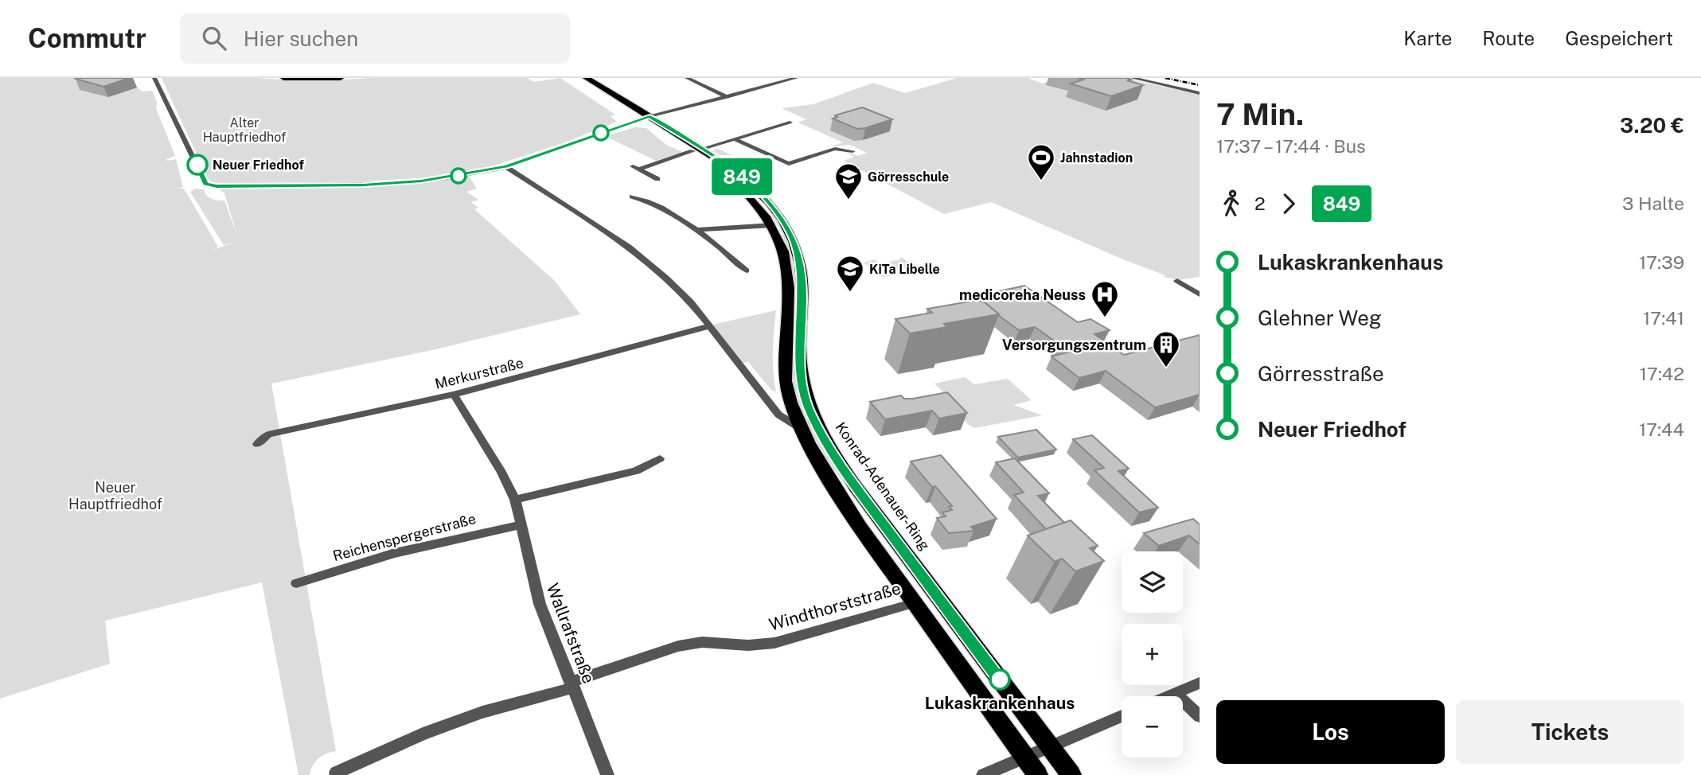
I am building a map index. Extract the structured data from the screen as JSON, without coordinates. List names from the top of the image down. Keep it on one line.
{"streets":{"main road":["Konrad-Adenauer-Ring"],"street":["Merkurstraße","Reichenspergerstraße","Windthorststraße","Wallrafstraße"]},"crossings":[["Merkurstraße","Wallrafstraße"],["Konrad-Adenauer-Ring","Windthorststraße"],["Reichenspergerstraße","Wallrafstraße"],["Windthorststraße","Wallrafstraße"]],"parks":["Alter Hauptfriedhof","Neuer Hauptfriedhof"],"places":{"other":["Neuer Friedhof","Lukaskrankenhaus"],"sports":["Jahnstadion"],"school or university":["Görresschule","KiTa Libelle"],"hospital":["medicoreha Neuss"],"building":["Versorgungszentrum"]},"lines":["bus line 849"],"page":{"header":"Commutr","search":"Hier suchen","nav":["Karte","Route","Gespeichert"],"on_map":"849","heading":["7 Min.","17:37 – 17:44 · Bus","3.20 €"],"legs":["2","849","3 Halte"],"list":[{"name":"Lukaskrankenhaus","value":"17:39"},{"name":"Glehner Weg","value":"17:41"},{"name":"Görresstraße","value":"17:42"},{"name":"Neuer Friedhof","value":"17:44"}],"map_buttons":["+","−"],"buttons":["Los","Tickets"]}}
